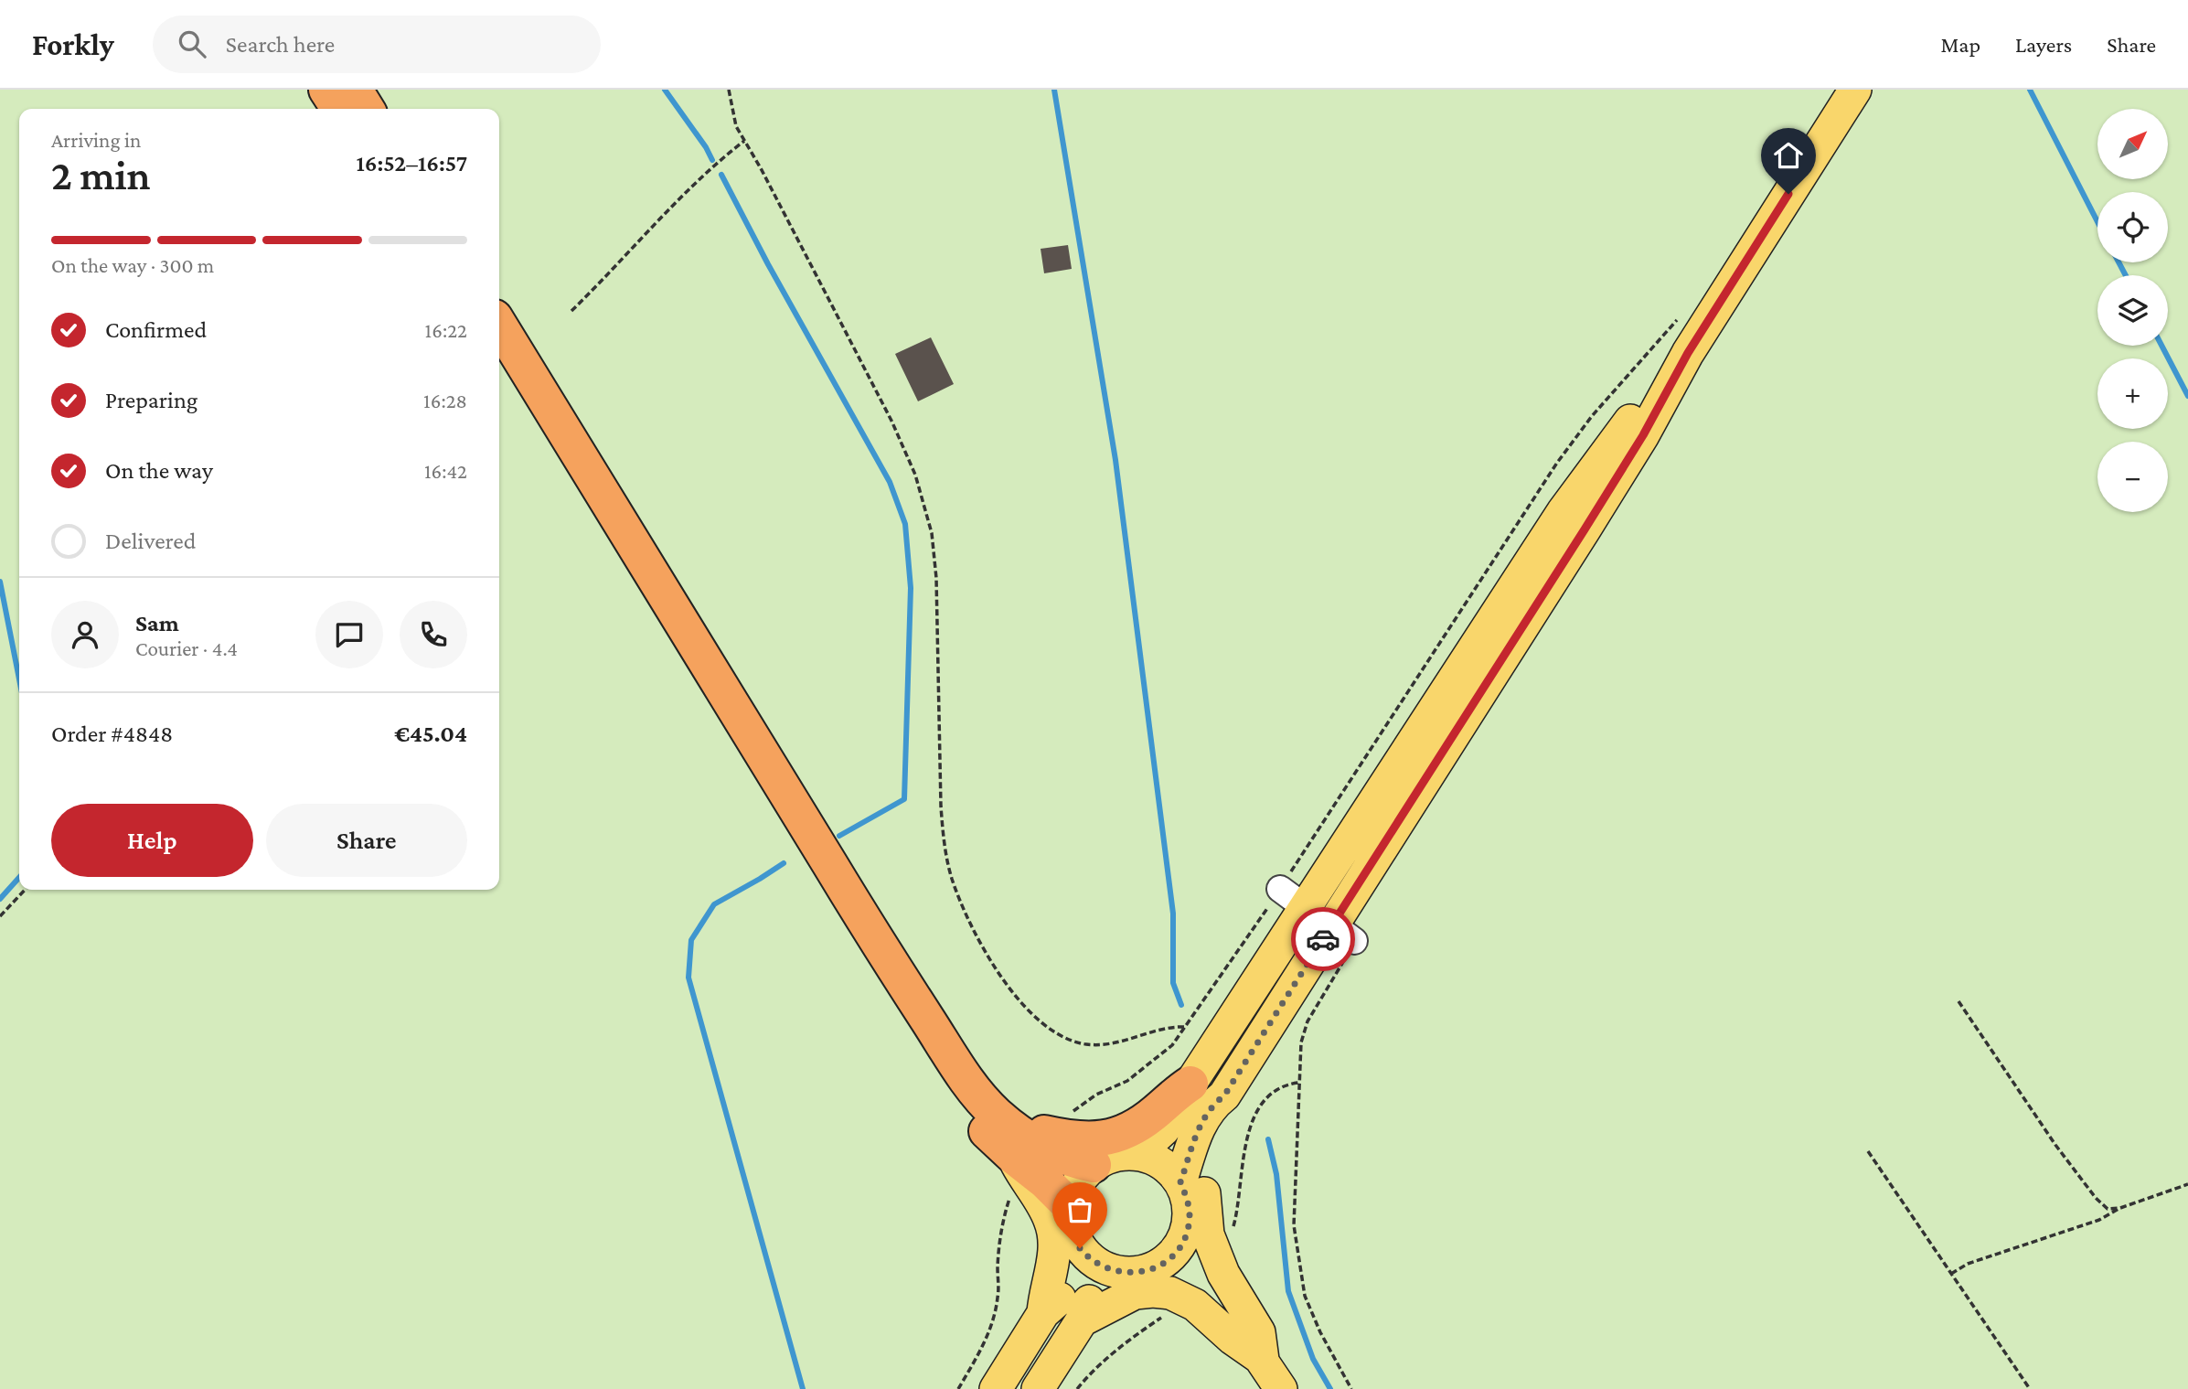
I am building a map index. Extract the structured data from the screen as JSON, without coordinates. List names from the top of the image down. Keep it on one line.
{"north":"top right","page":{"header":"Forkly","search":"Search here","nav":["Map","Layers","Share"],"map_buttons":["+","−"],"heading":["2 min","Arriving in","16:52–16:57"],"panel":["Sam","Courier · 4.4","Order #4848","€45.04"],"bar":"On the way · 300 m","list":[["Confirmed","16:22"],["Preparing","16:28"],["On the way","16:42"],"Delivered"],"buttons":["Help","Share"]}}
